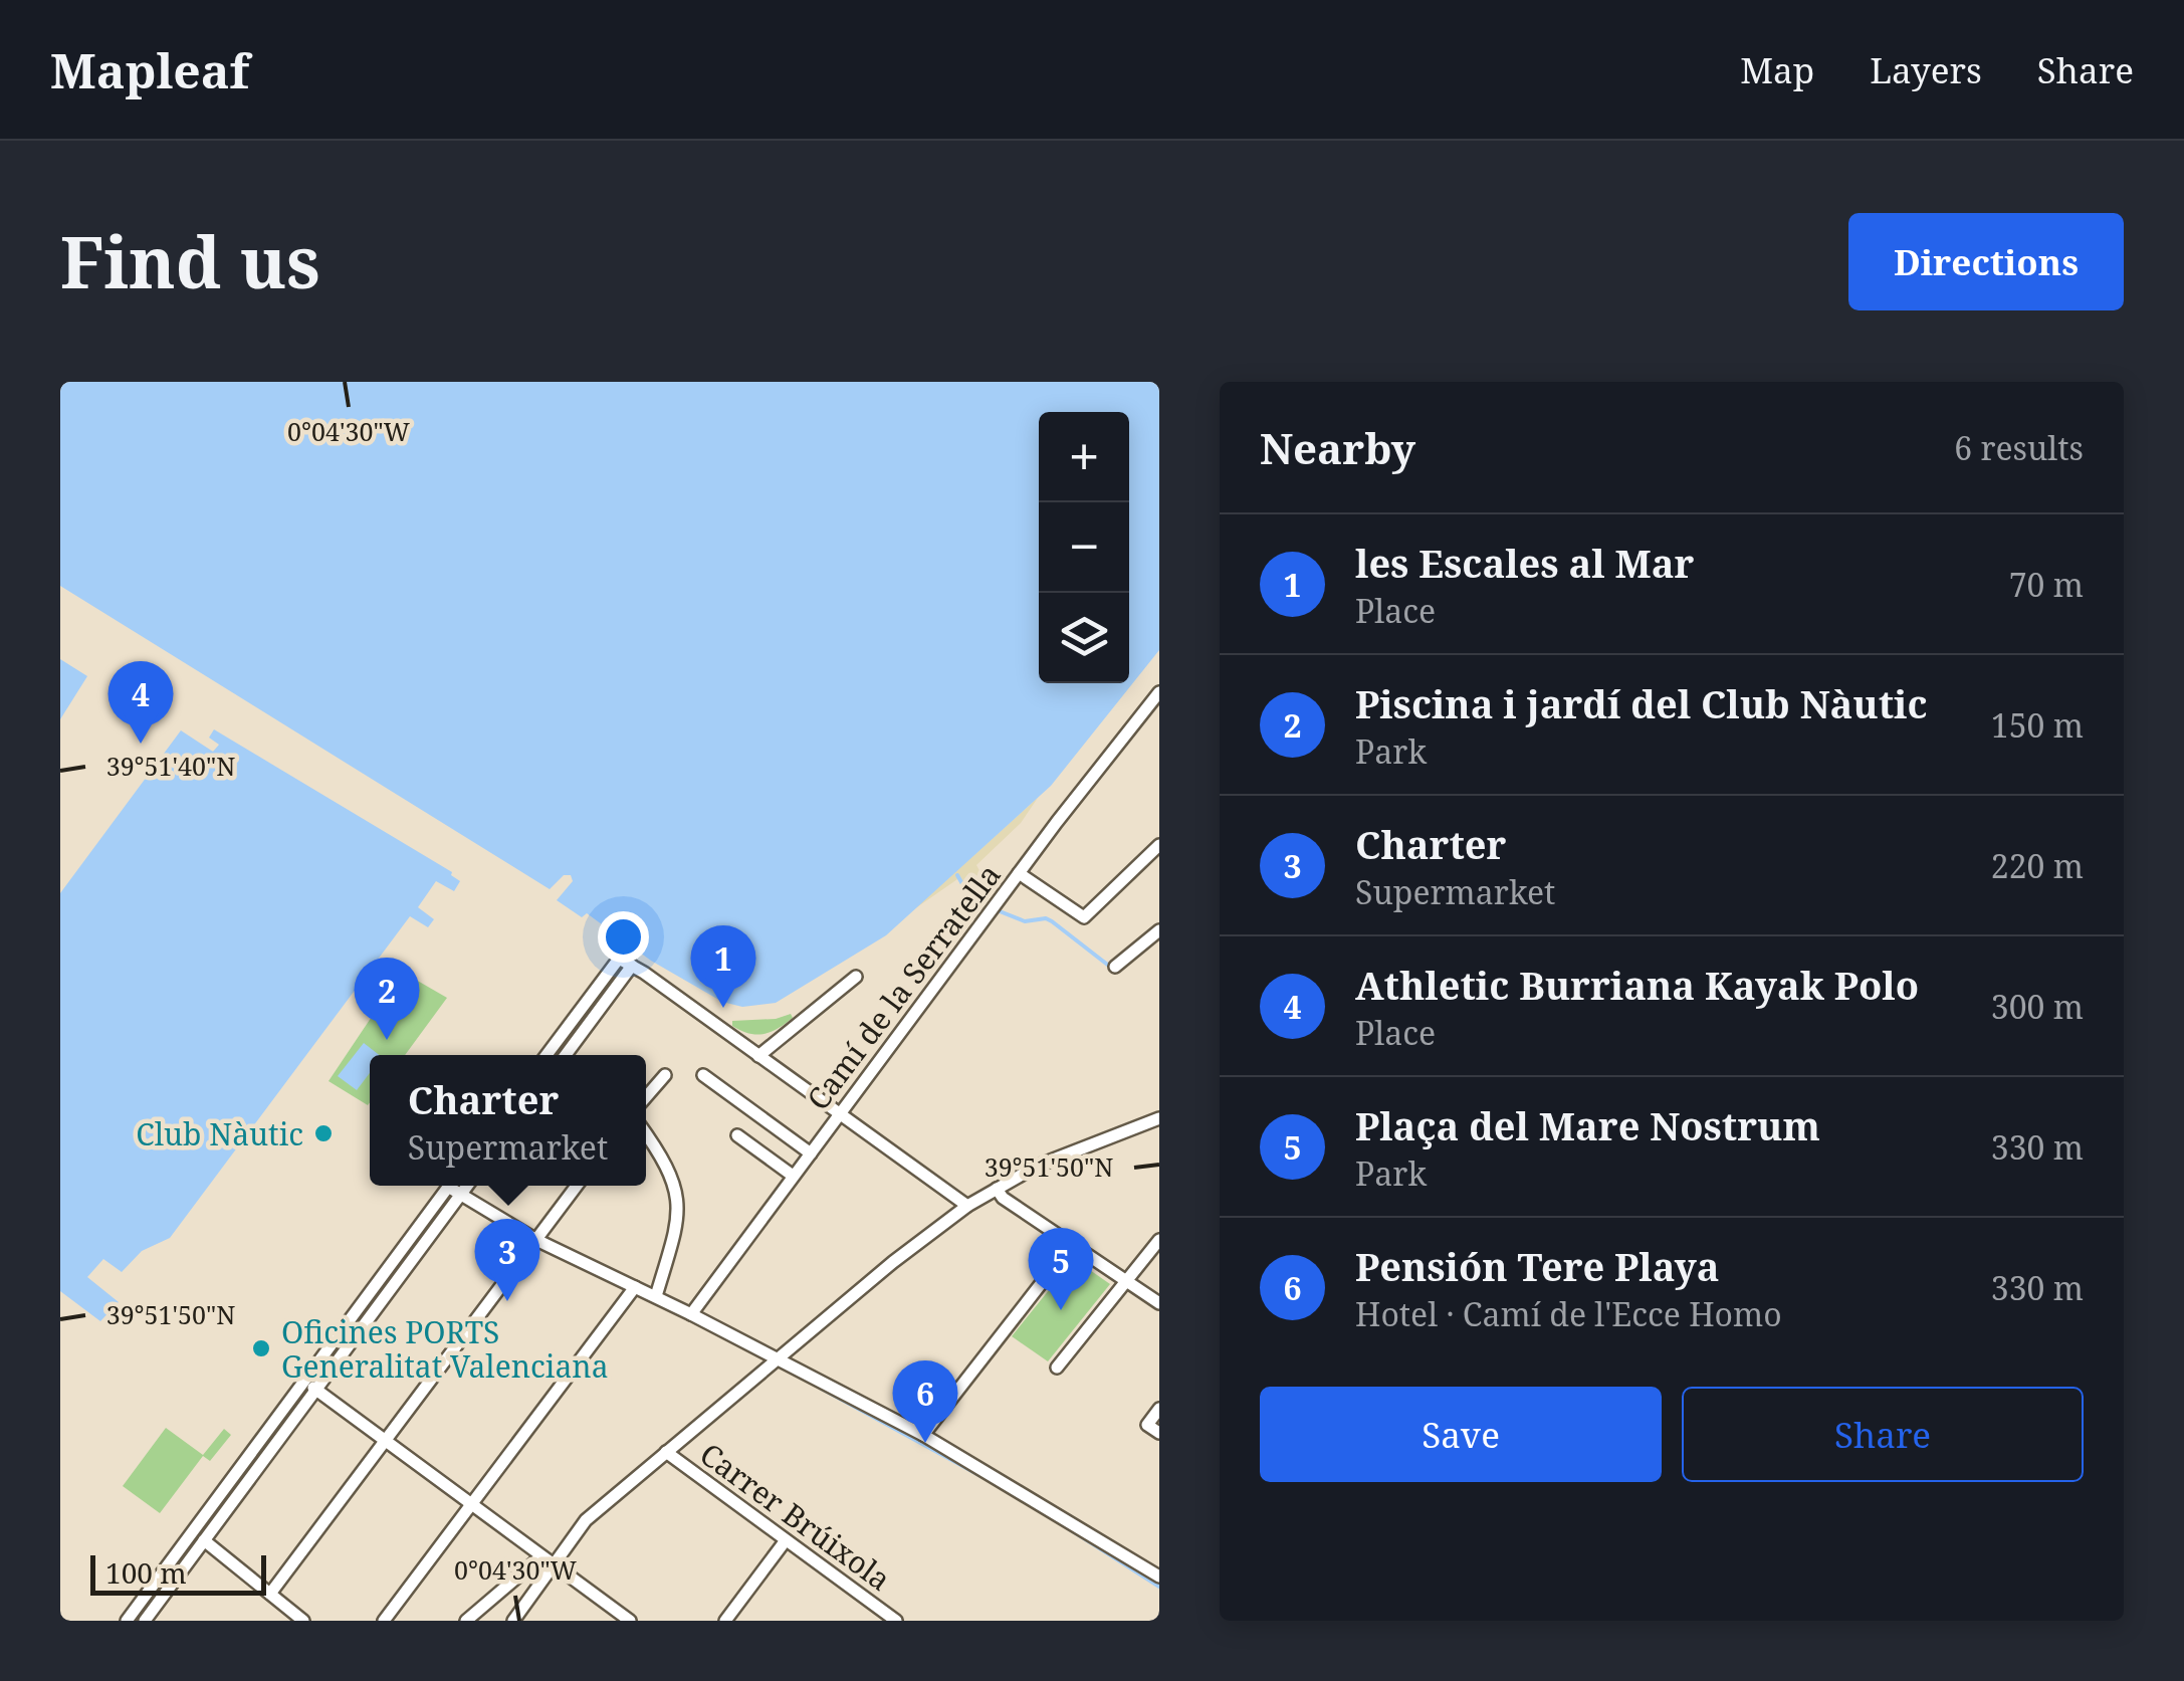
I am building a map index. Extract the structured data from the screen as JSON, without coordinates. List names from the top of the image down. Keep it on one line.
{"streets":{"street":["Camí de la Serratella","Carrer Brúixola"]},"places":["Club Nàutic","Oficines PORTS Generalitat Valenciana"],"scale_bar":"100 m","page":{"header":"Mapleaf","nav":["Map","Layers","Share"],"title":"Find us","buttons":["Directions",["Save","Share"]],"heading":["Nearby","6 results"],"map_buttons":["+","−"],"list":[{"mark":"1","name":"les Escales al Mar","note":"Place","value":"70 m"},{"mark":"2","name":"Piscina i jardí del Club Nàutic","note":"Park","value":"150 m"},{"mark":"3","name":"Charter","note":"Supermarket","value":"220 m"},{"mark":"4","name":"Athletic Burriana Kayak Polo","note":"Place","value":"300 m"},{"mark":"5","name":"Plaça del Mare Nostrum","note":"Park","value":"330 m"},{"mark":"6","name":"Pensión Tere Playa","note":"Hotel · Camí de l'Ecce Homo","value":"330 m"}],"pins":["4","1","2","3","5","6"],"popup":["Charter","Supermarket"],"scale":"100 m"},"coordinates":["0°04'30\"W","39°51'40\"N","39°51'50\"N"]}
